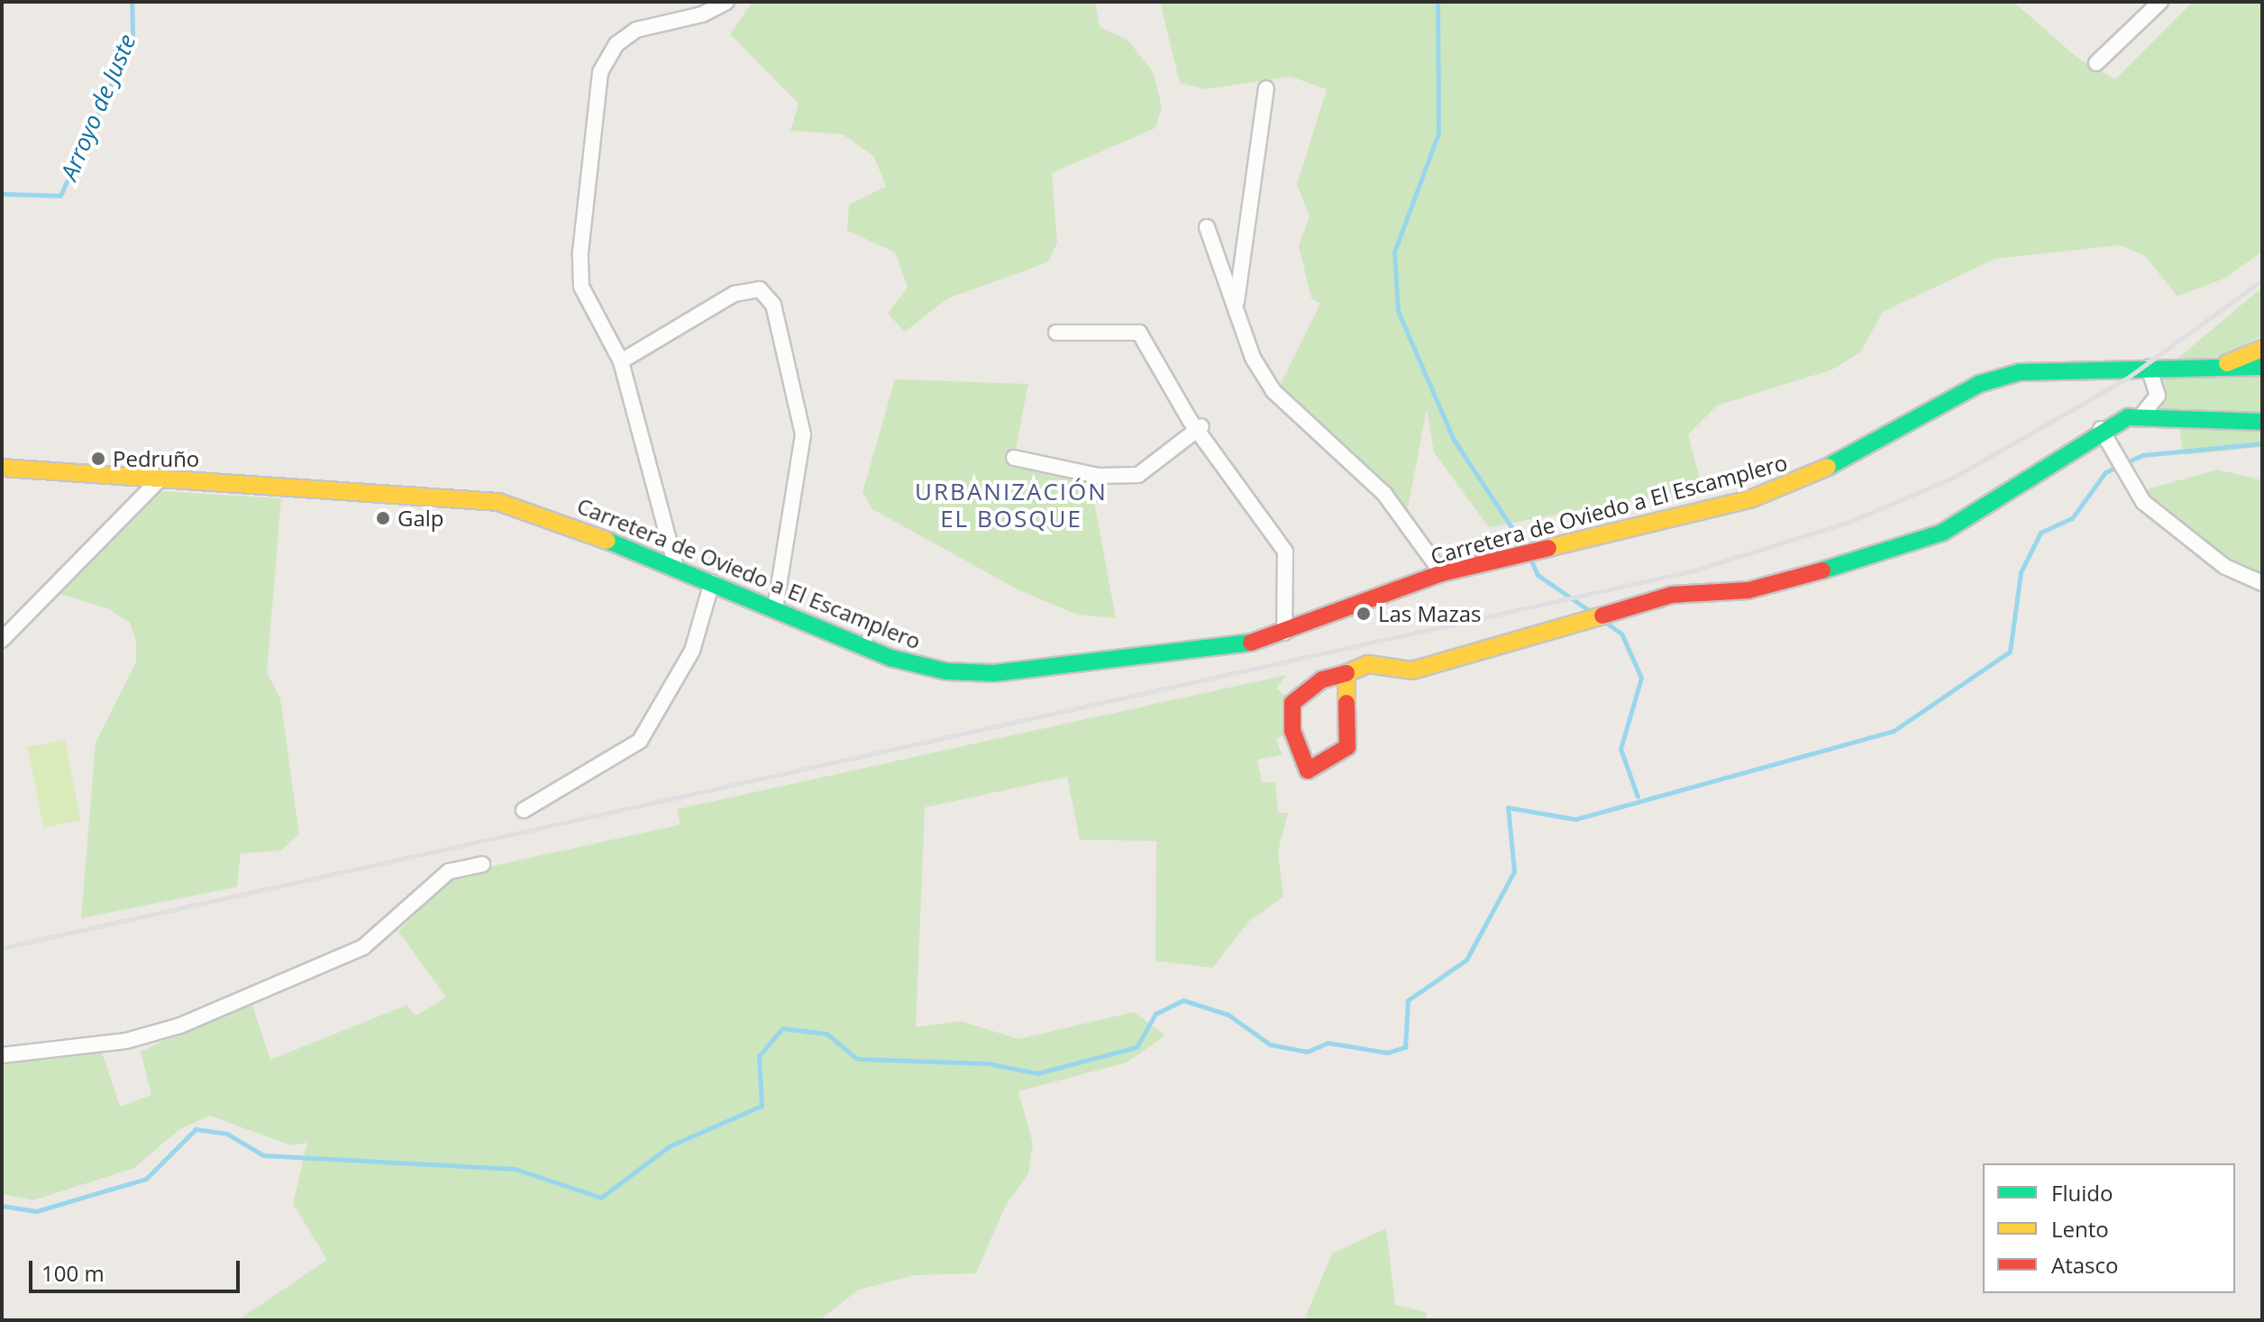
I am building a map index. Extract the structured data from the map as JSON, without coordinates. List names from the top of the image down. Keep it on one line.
{"streets":{"street":["Carretera de Oviedo a El Escamplero"]},"districts":["URBANIZACIÓN EL BOSQUE"],"water":["Arroyo de Juste"],"places":["Pedruño","Galp","Las Mazas"],"legend":["Fluido","Lento","Atasco"],"scale_bar":"100 m"}
